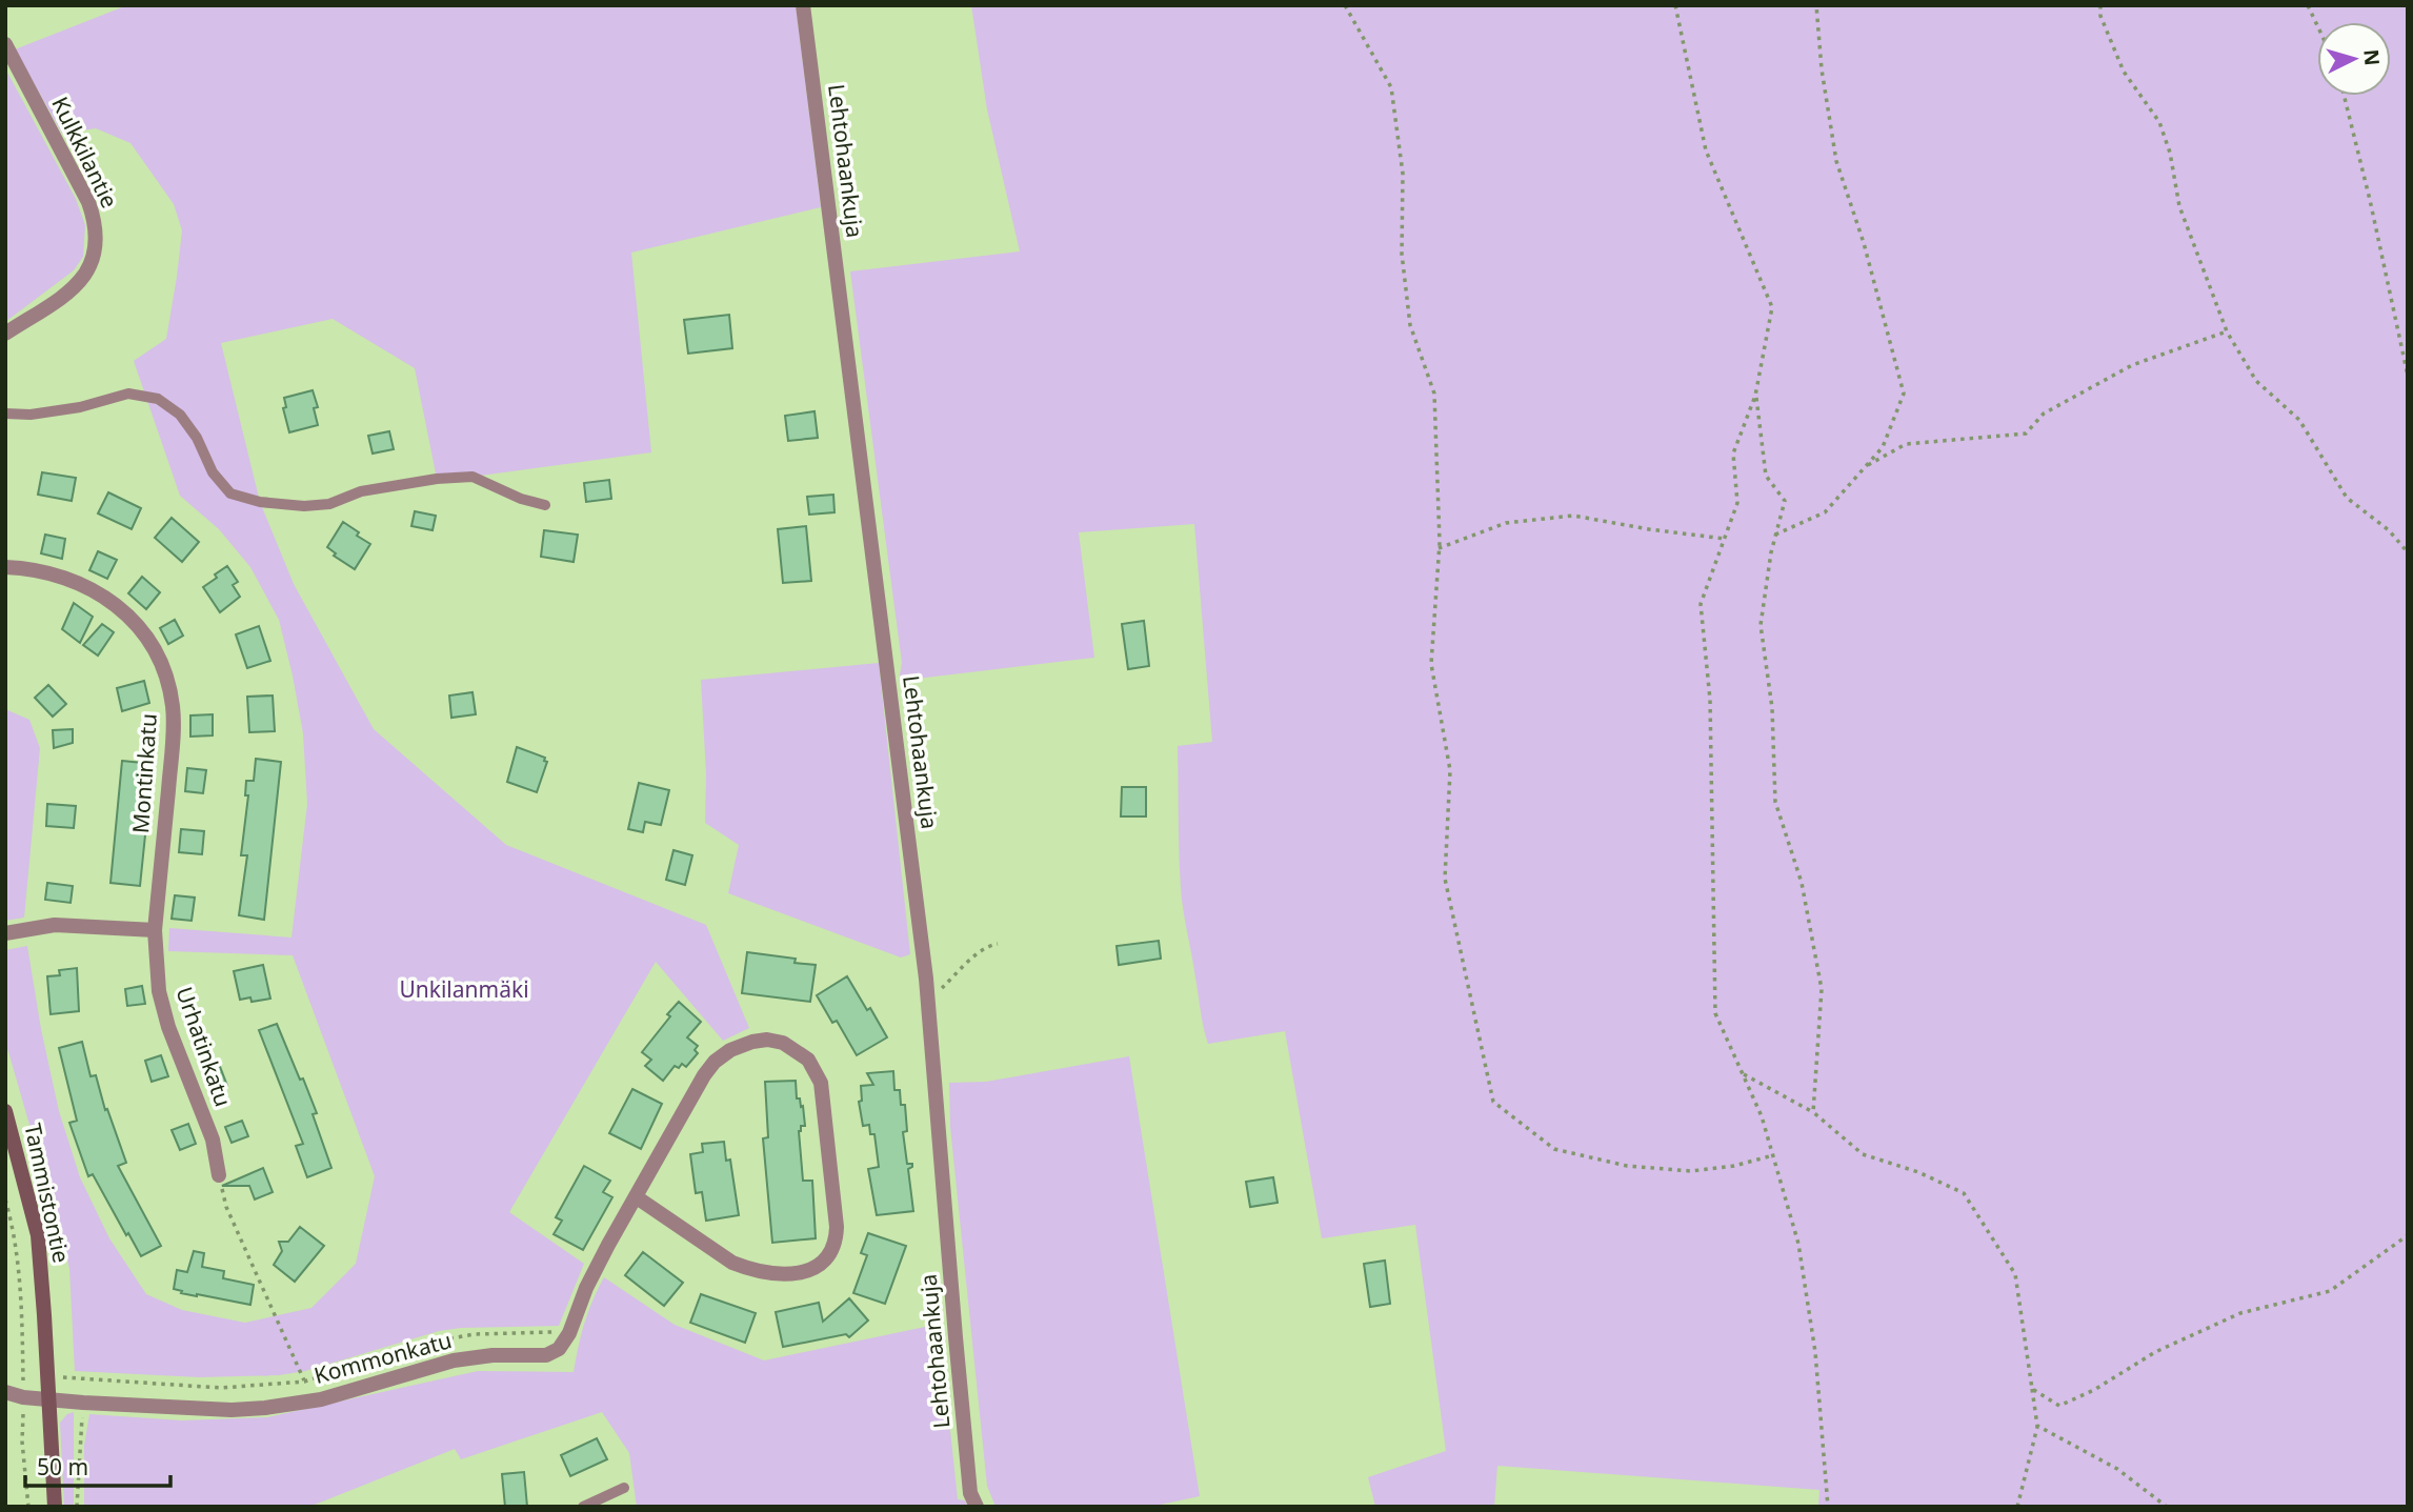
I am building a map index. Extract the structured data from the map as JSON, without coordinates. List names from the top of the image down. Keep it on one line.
{"streets":{"street":["Kulkkilantie","Lehtohaankuja","Montinkatu","Urhatinkatu","Tammistontie","Kommonkatu"]},"crossings":[["Montinkatu","Urhatinkatu"],["Tammistontie","Kommonkatu"]],"parks":["Unkilanmäki"],"scale_bar":"50 m","north":"right"}
